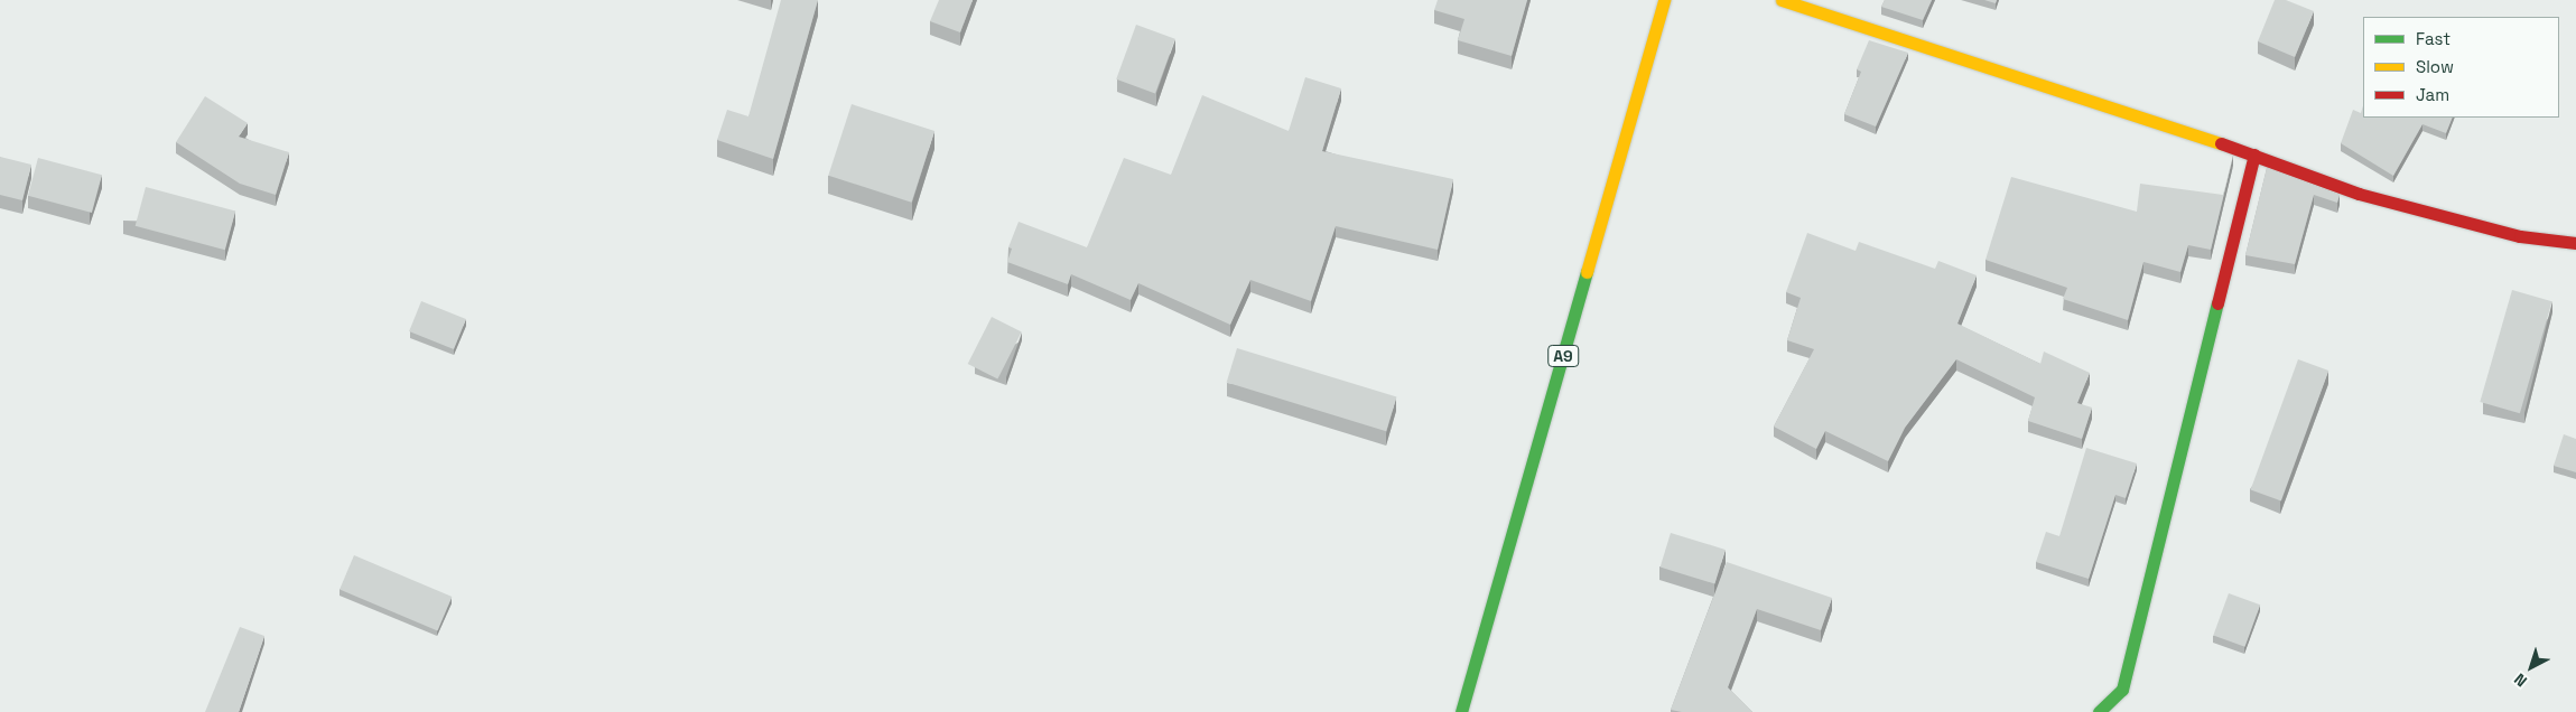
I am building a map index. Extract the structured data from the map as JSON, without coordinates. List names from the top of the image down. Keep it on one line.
{"streets":{"street":["A9"]},"legend":["Fast","Slow","Jam"],"north":"bottom left"}
